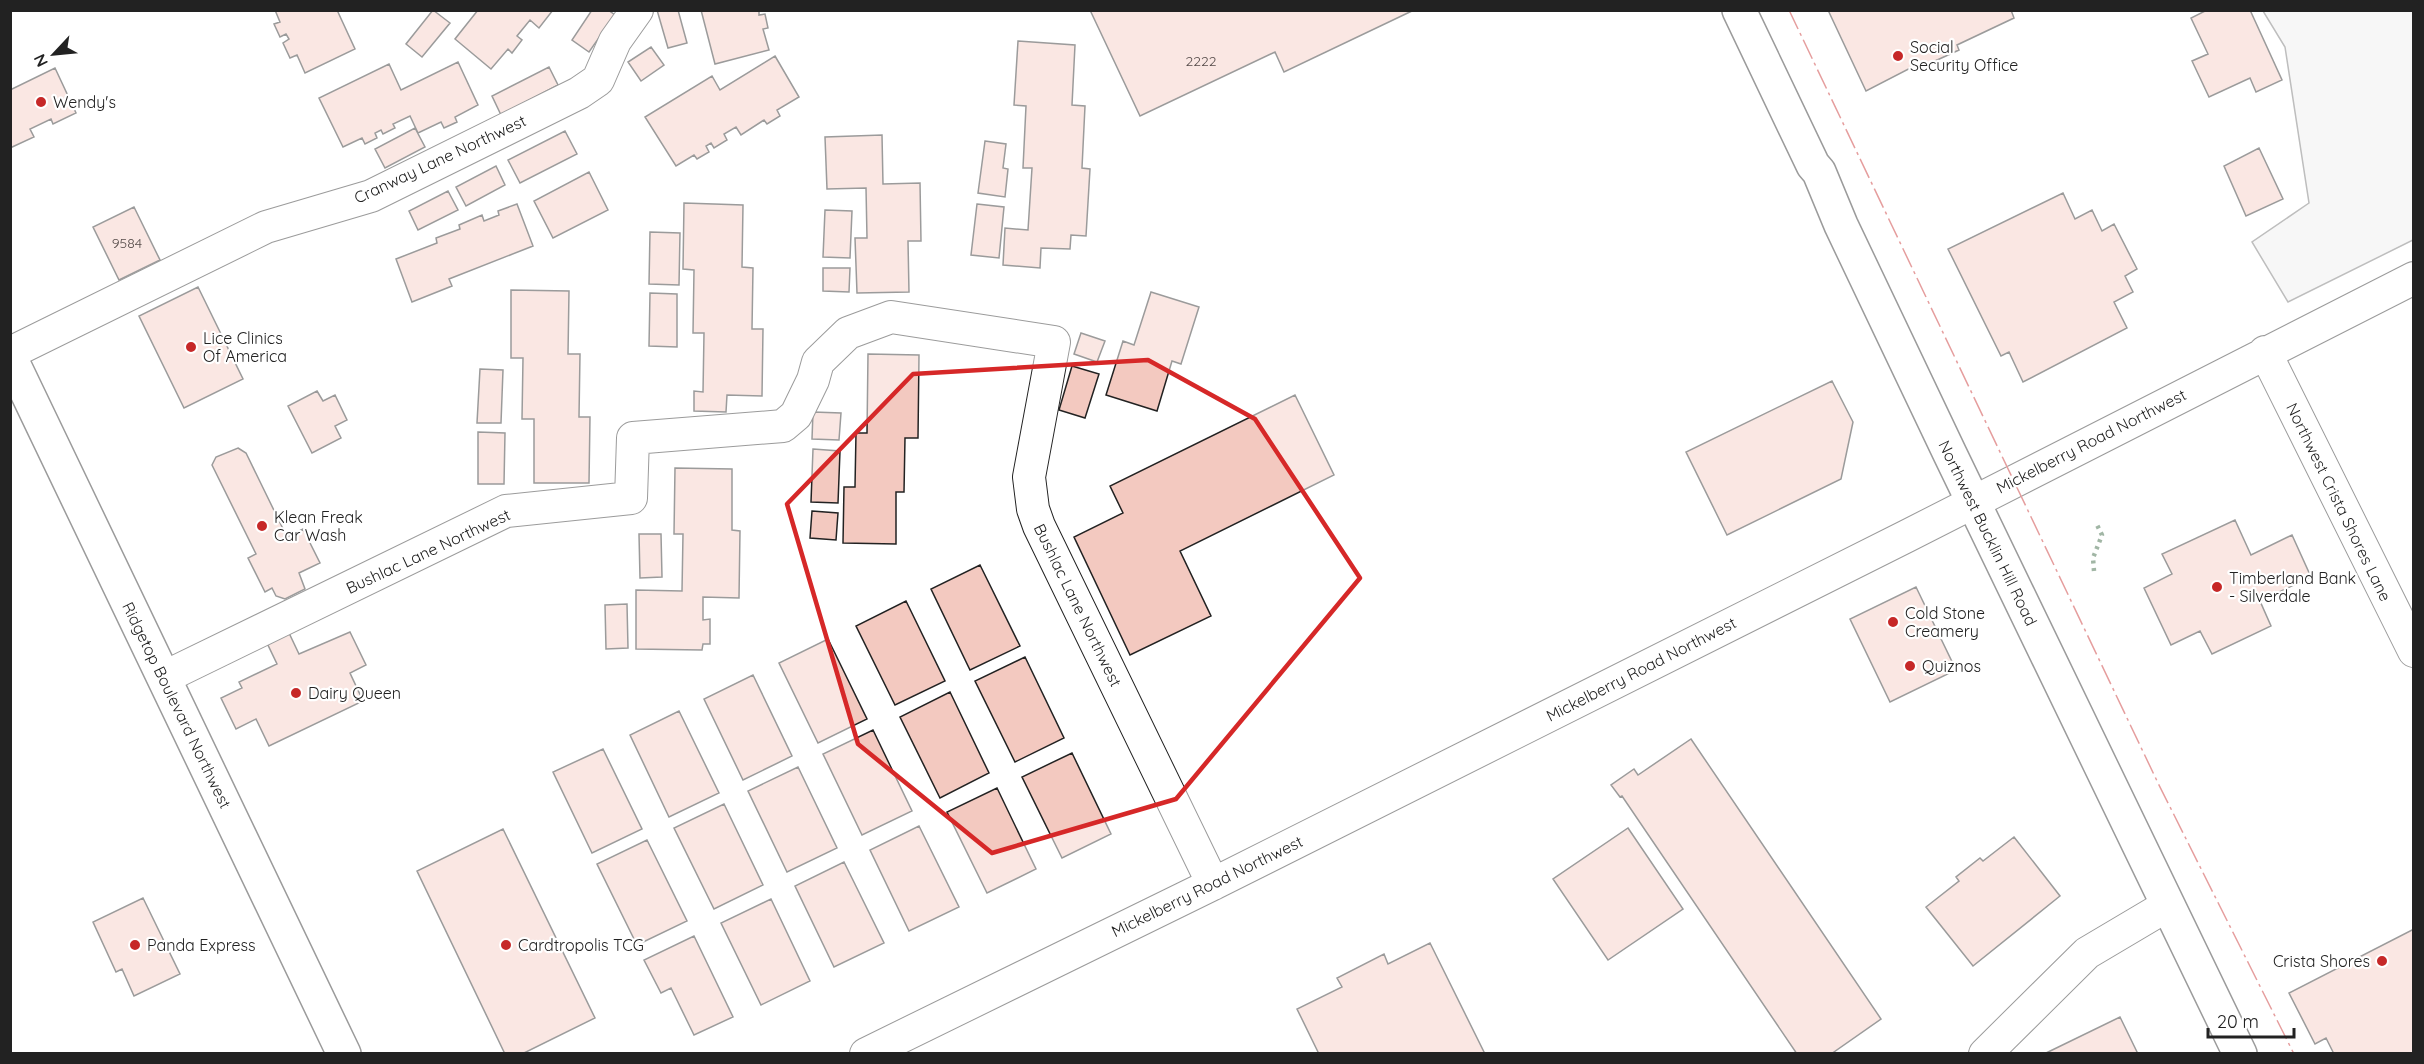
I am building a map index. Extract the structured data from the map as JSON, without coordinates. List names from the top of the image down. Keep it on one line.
{"streets":{"main road":["Northwest Bucklin Hill Road","Ridgetop Boulevard Northwest"],"street":["Cranway Lane Northwest","Mickelberry Road Northwest","Northwest Crista Shores Lane","Bushlac Lane Northwest"]},"crossings":[["Cranway Lane Northwest","Ridgetop Boulevard Northwest"],["Mickelberry Road Northwest","Northwest Crista Shores Lane"],["Mickelberry Road Northwest","Northwest Bucklin Hill Road"],["Mickelberry Road Northwest","Bushlac Lane Northwest"],["Bushlac Lane Northwest","Ridgetop Boulevard Northwest"]],"places":["Social Security Office","Wendy's","Lice Clinics Of America","Klean Freak Car Wash","Timberland Bank - Silverdale","Cold Stone Creamery","Quiznos","Dairy Queen","Panda Express","Cardtropolis TCG","Crista Shores"],"house_numbers":["2222","9584"],"scale_bar":"20 m","north":"bottom left"}
